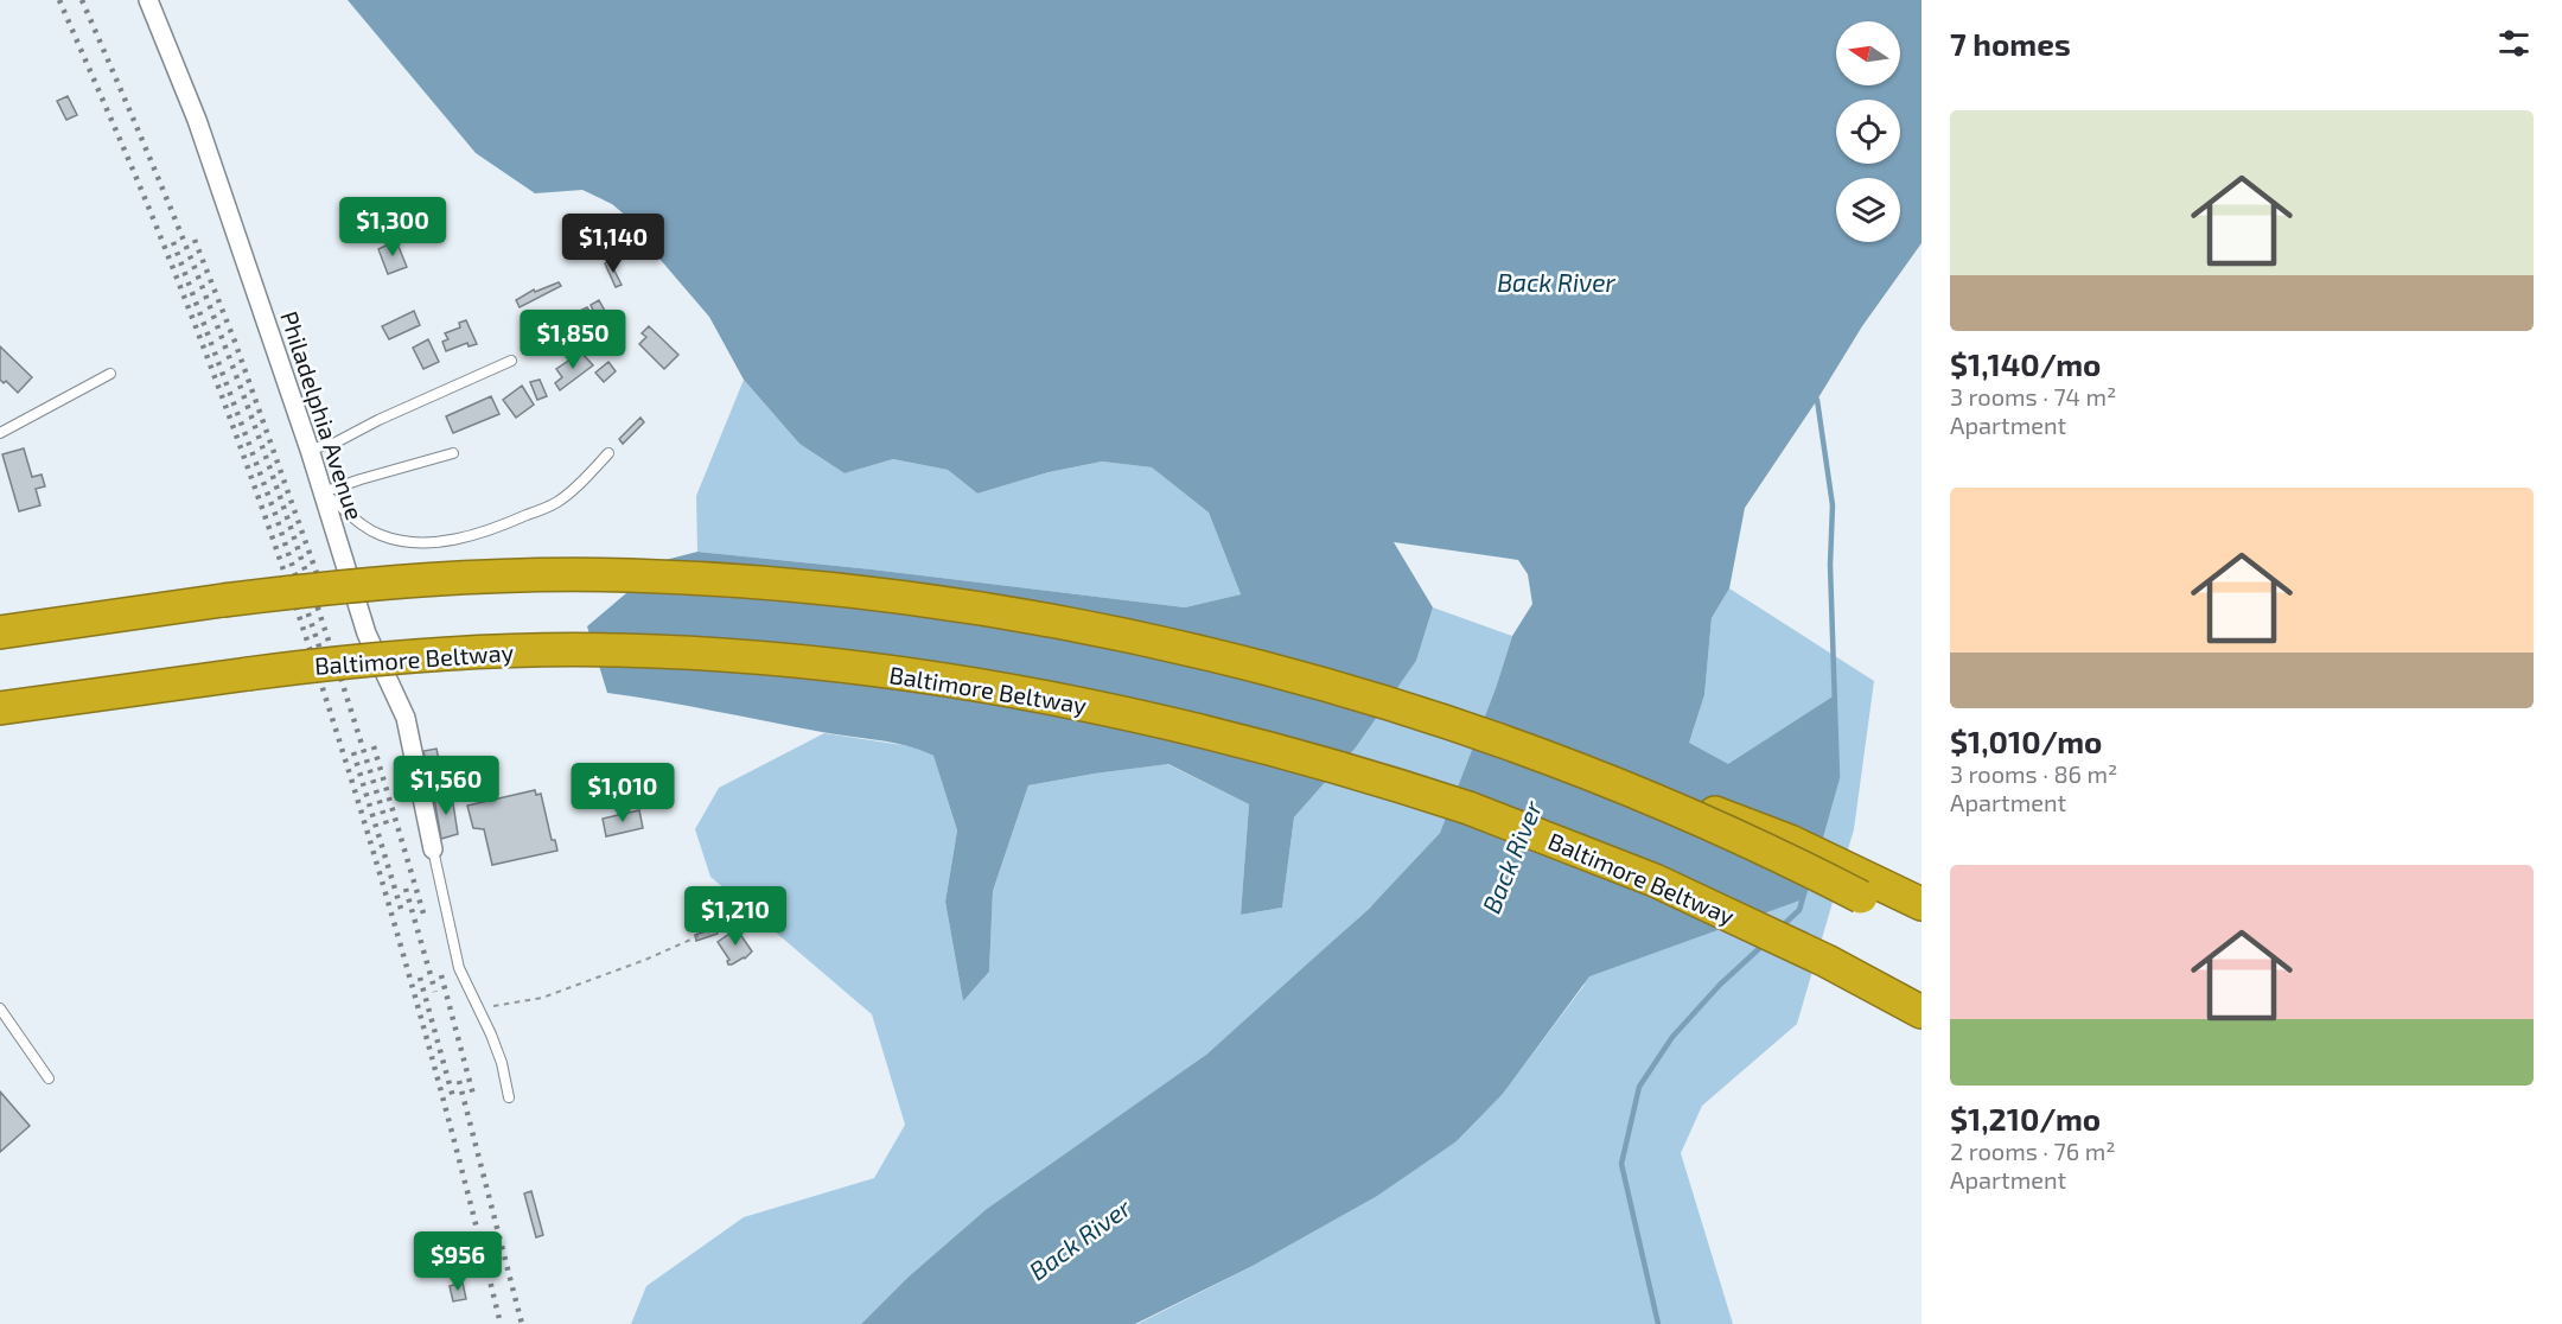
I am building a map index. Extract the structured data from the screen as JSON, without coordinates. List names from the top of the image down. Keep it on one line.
{"streets":{"highway":["Baltimore Beltway"],"street":["Philadelphia Avenue"]},"water":["Back River"],"north":"left","page":{"heading":"7 homes","list":[{"name":"$1,140/mo","note":"3 rooms · 74 m² · Apartment"},{"name":"$1,010/mo","note":"3 rooms · 86 m² · Apartment"},{"name":"$1,210/mo","note":"2 rooms · 76 m² · Apartment"}],"price":["$1,300","$1,140","$1,850","$1,560","$1,010","$1,210","$956"]}}
